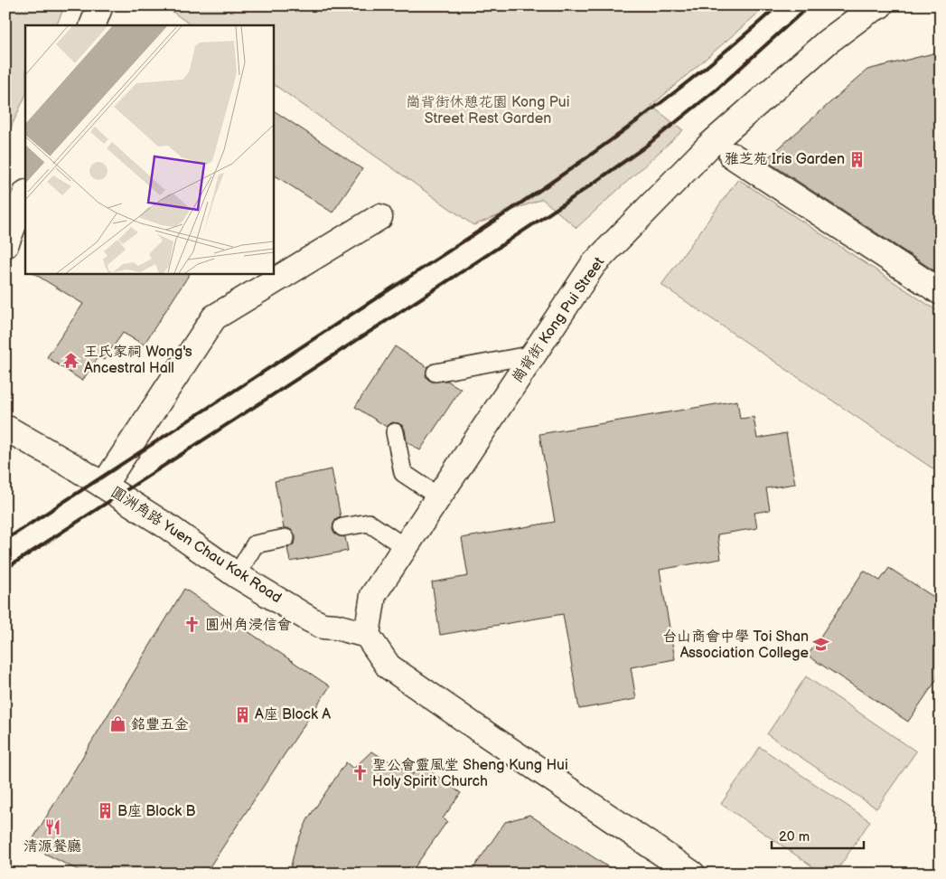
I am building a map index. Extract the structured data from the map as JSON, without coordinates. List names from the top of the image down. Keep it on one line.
{"streets":{"main road":["崗背街 Kong Pui Street","圓洲角路 Yuen Chau Kok Road"]},"crossings":[["崗背街 Kong Pui Street","圓洲角路 Yuen Chau Kok Road"]],"parks":["崗背街休憩花園 Kong Pui Street Rest Garden"],"places":{"building":["雅芝苑 Iris Garden","A座 Block A","B座 Block B"],"temple":["王氏家祠 Wong's Ancestral Hall"],"church":["圓州角浸信會","聖公會靈風堂 Sheng Kung Hui Holy Spirit Church"],"school or university":["台山商會中學 Toi Shan Association College"],"shop":["銘豐五金"],"restaurant":["清源餐廳"]},"scale_bar":"20 m"}
